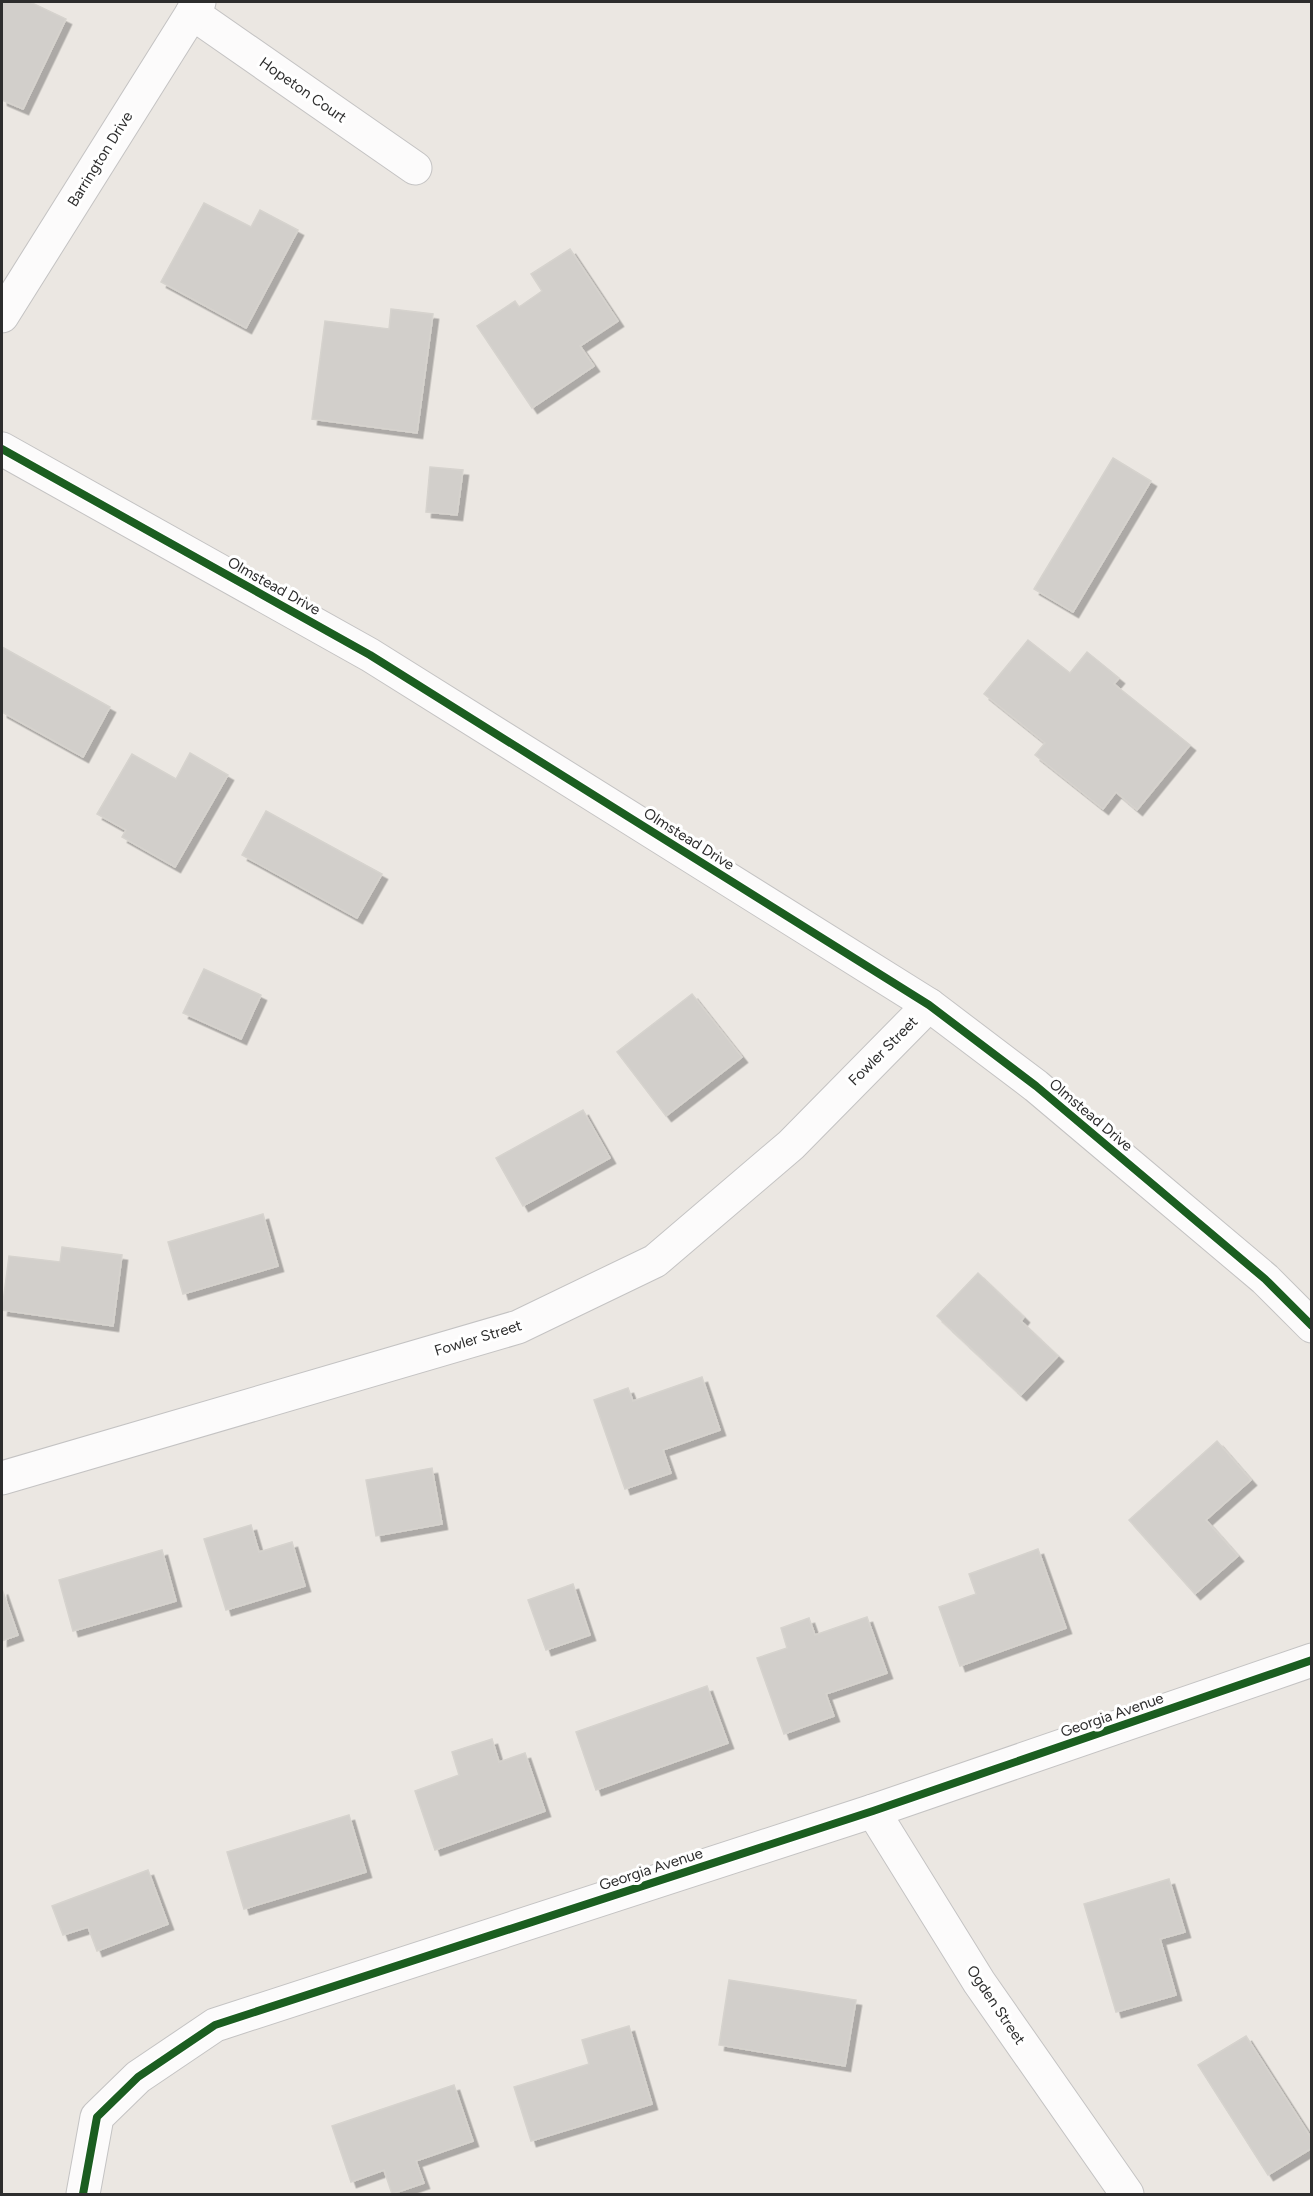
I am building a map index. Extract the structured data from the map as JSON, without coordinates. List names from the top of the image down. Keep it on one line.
{"streets":{"street":["Hopeton Court","Barrington Drive","Olmstead Drive","Fowler Street","Georgia Avenue","Ogden Street"]},"crossings":[["Hopeton Court","Barrington Drive"],["Olmstead Drive","Fowler Street"],["Georgia Avenue","Ogden Street"]]}
